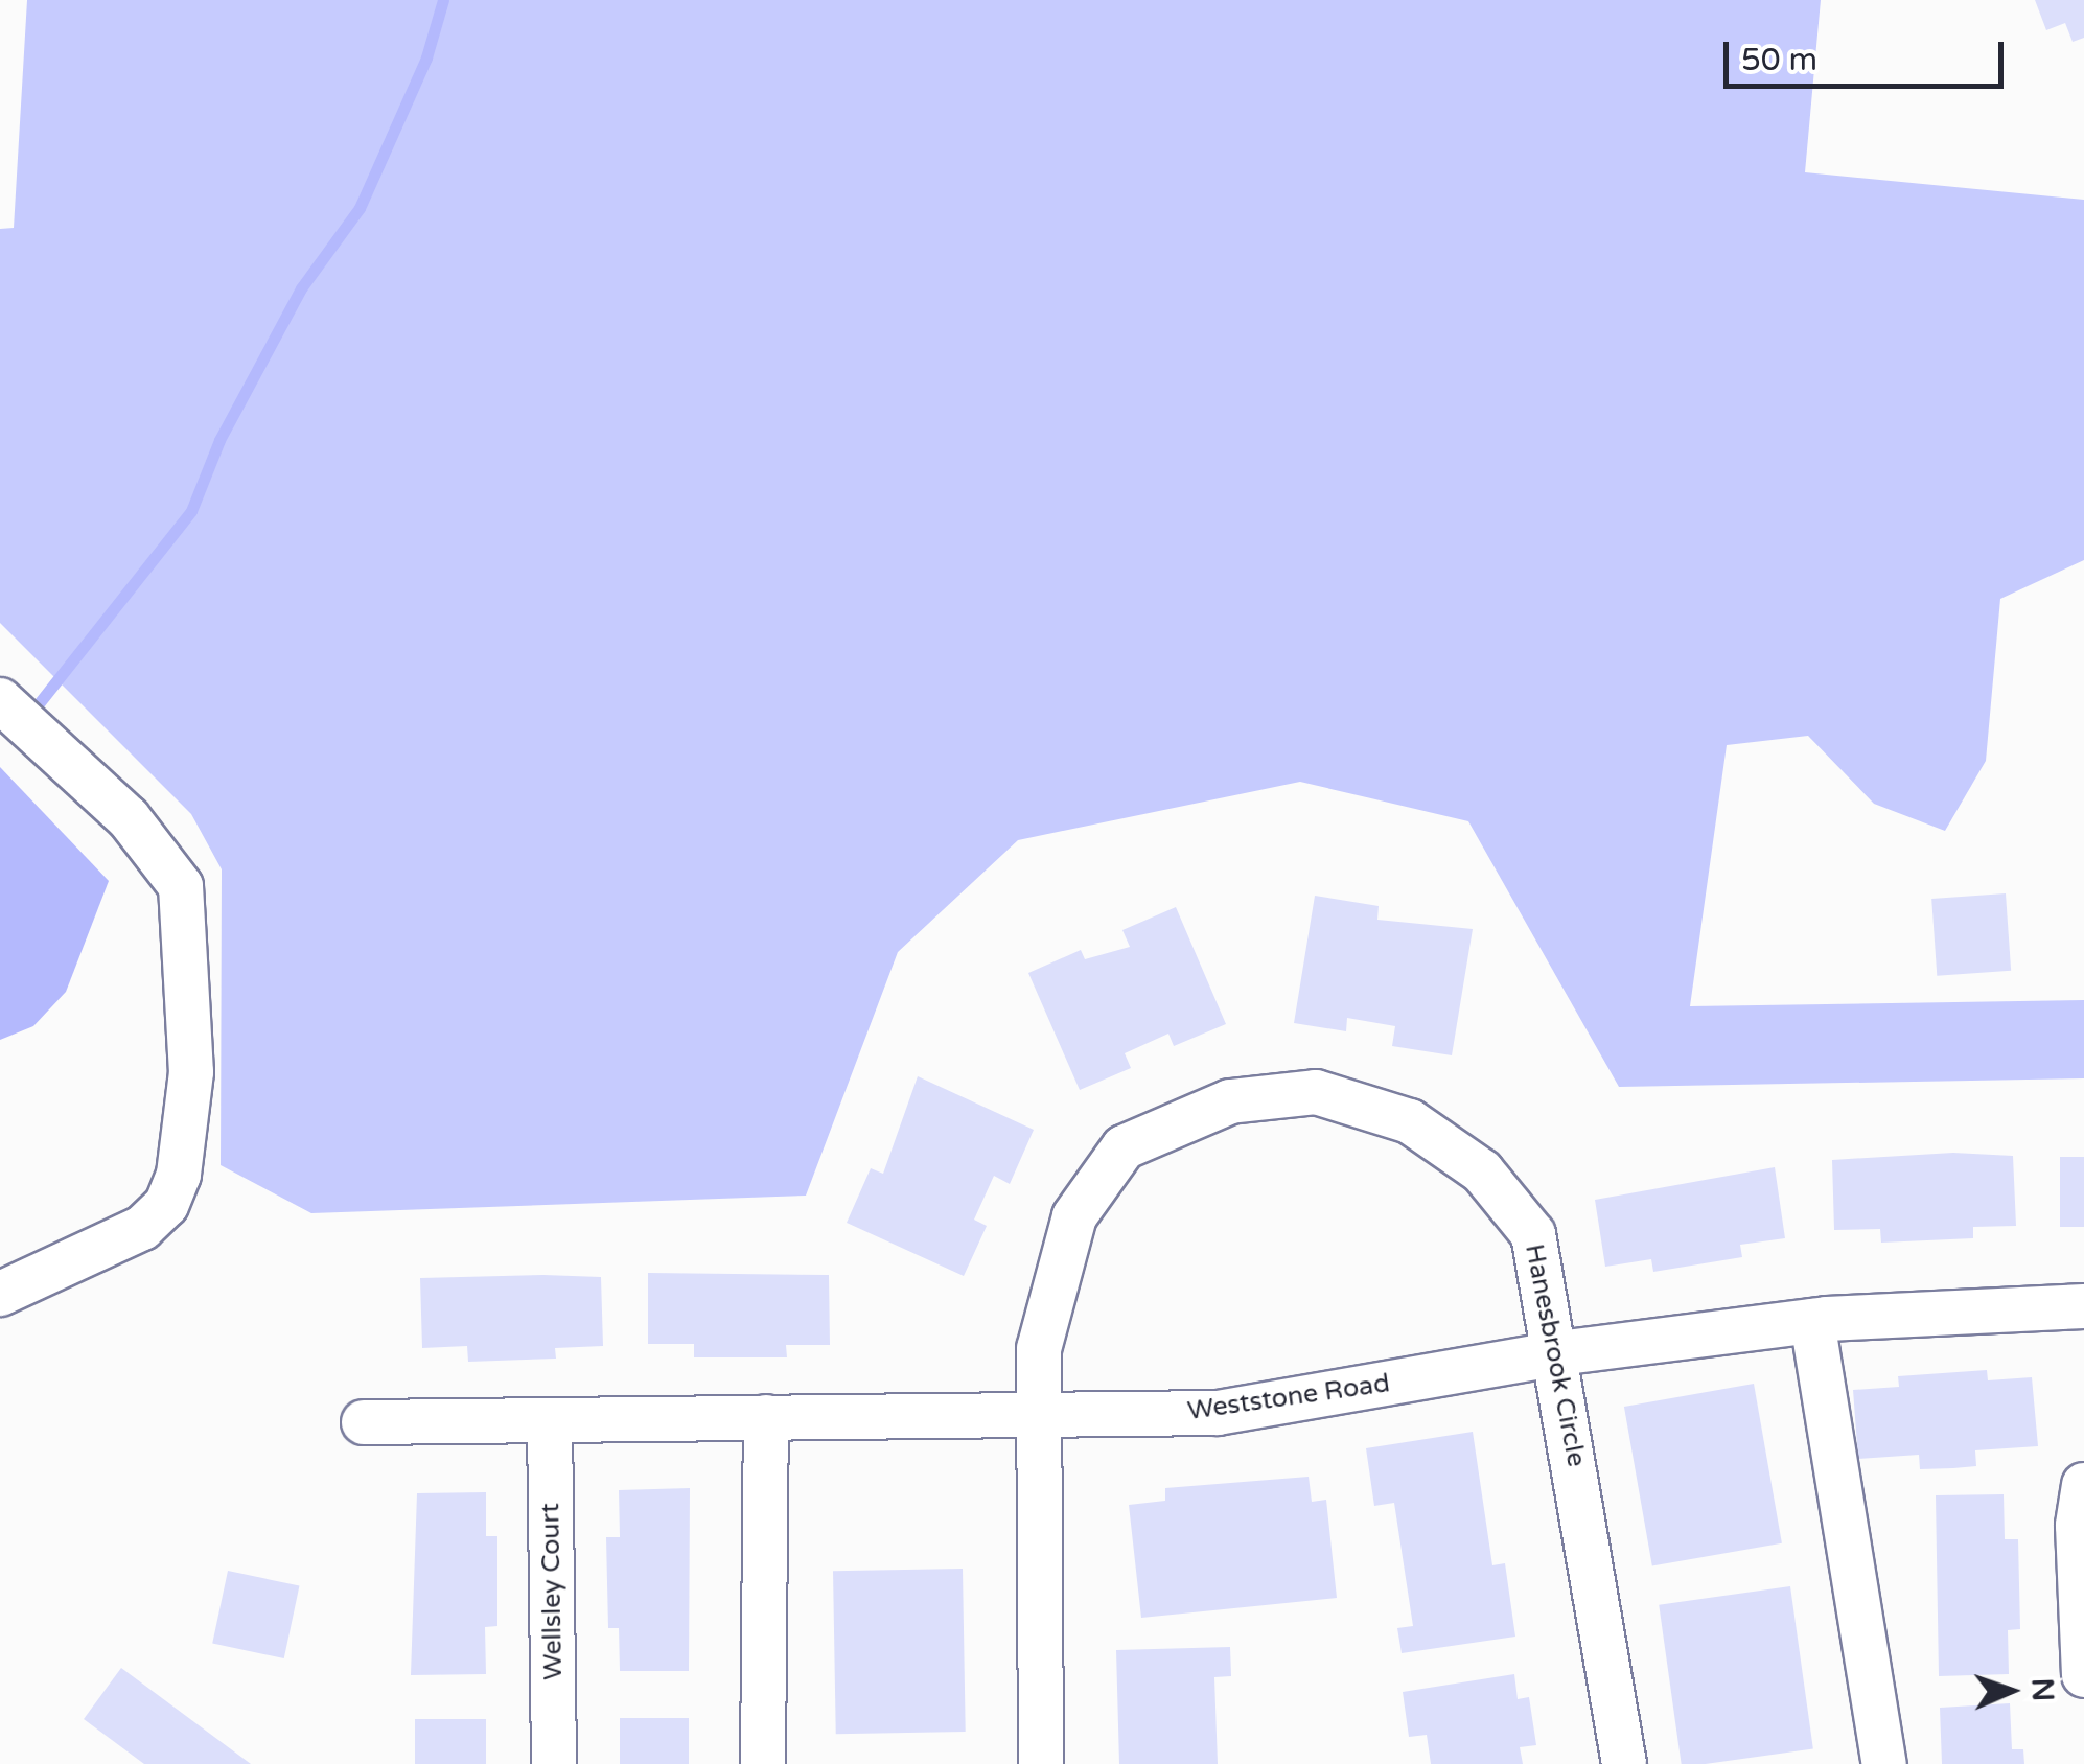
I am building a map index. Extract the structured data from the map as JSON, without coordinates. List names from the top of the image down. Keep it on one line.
{"streets":{"street":["Hanesbrook Circle","Weststone Road","Wellsley Court"]},"crossings":[["Hanesbrook Circle","Weststone Road"],["Weststone Road","Wellsley Court"]],"scale_bar":"50 m","north":"right"}
